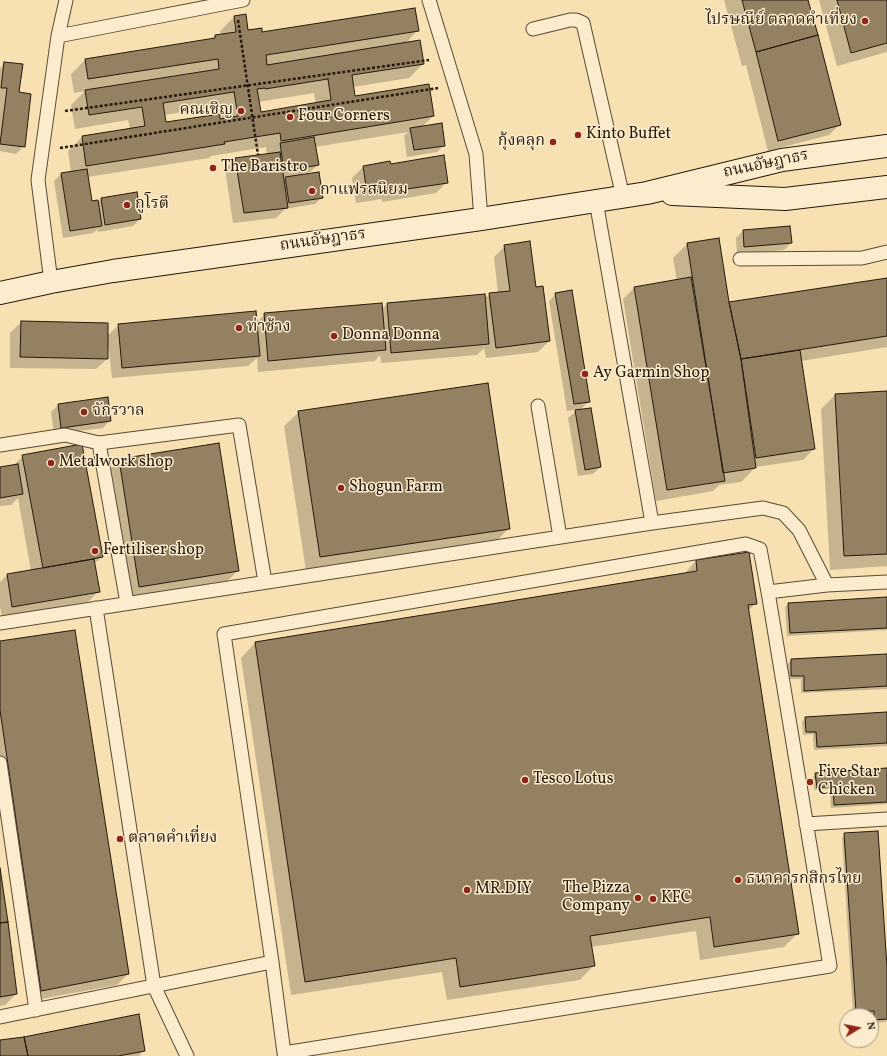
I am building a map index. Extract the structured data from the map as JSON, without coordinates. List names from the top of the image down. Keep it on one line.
{"streets":{"street":["ถนนอัษฎาธร"]},"places":["ไปรษณีย์ ตลาดคำเที่ยง","คณเชิญ","Four Corners","Kinto Buffet","กุ้งคลุก","The Baristro","กาแฟรสนิยม","กูโรตี","ท่าช้าง","Donna Donna","Ay Garmin Shop","จักรวาล","Metalwork shop","Shogun Farm","Fertiliser shop","Tesco Lotus","Five Star Chicken","ตลาดคำเที่ยง","ธนาคารกสิกรไทย","MR.DIY","The Pizza Company","KFC"],"north":"right"}
